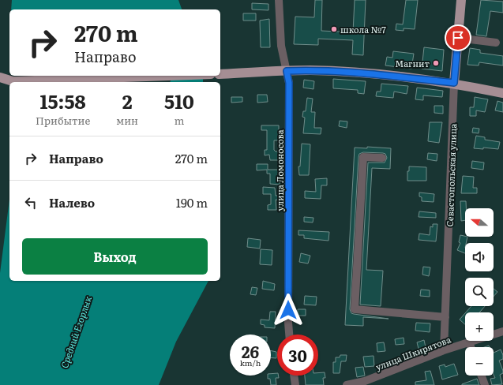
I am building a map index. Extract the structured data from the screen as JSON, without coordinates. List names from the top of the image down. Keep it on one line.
{"streets":{"main road":["Севастопольская улица"],"street":["улица Ломоносова","улица Шкирятова"]},"crossings":[["Севастопольская улица","улица Шкирятова"]],"water":["Средний Егорлык"],"places":["школа №7","Магнит"],"north":"left","page":{"turn":["270 m","Направо"],"eta":["15:58","Прибытие","2","мин","510","m"],"list":[{"name":"Направо","value":"270 m"},{"name":"Налево","value":"190 m"}],"map_buttons":["+","−"],"buttons":"Выход","speed":"26 km/h","limit":"30"}}
